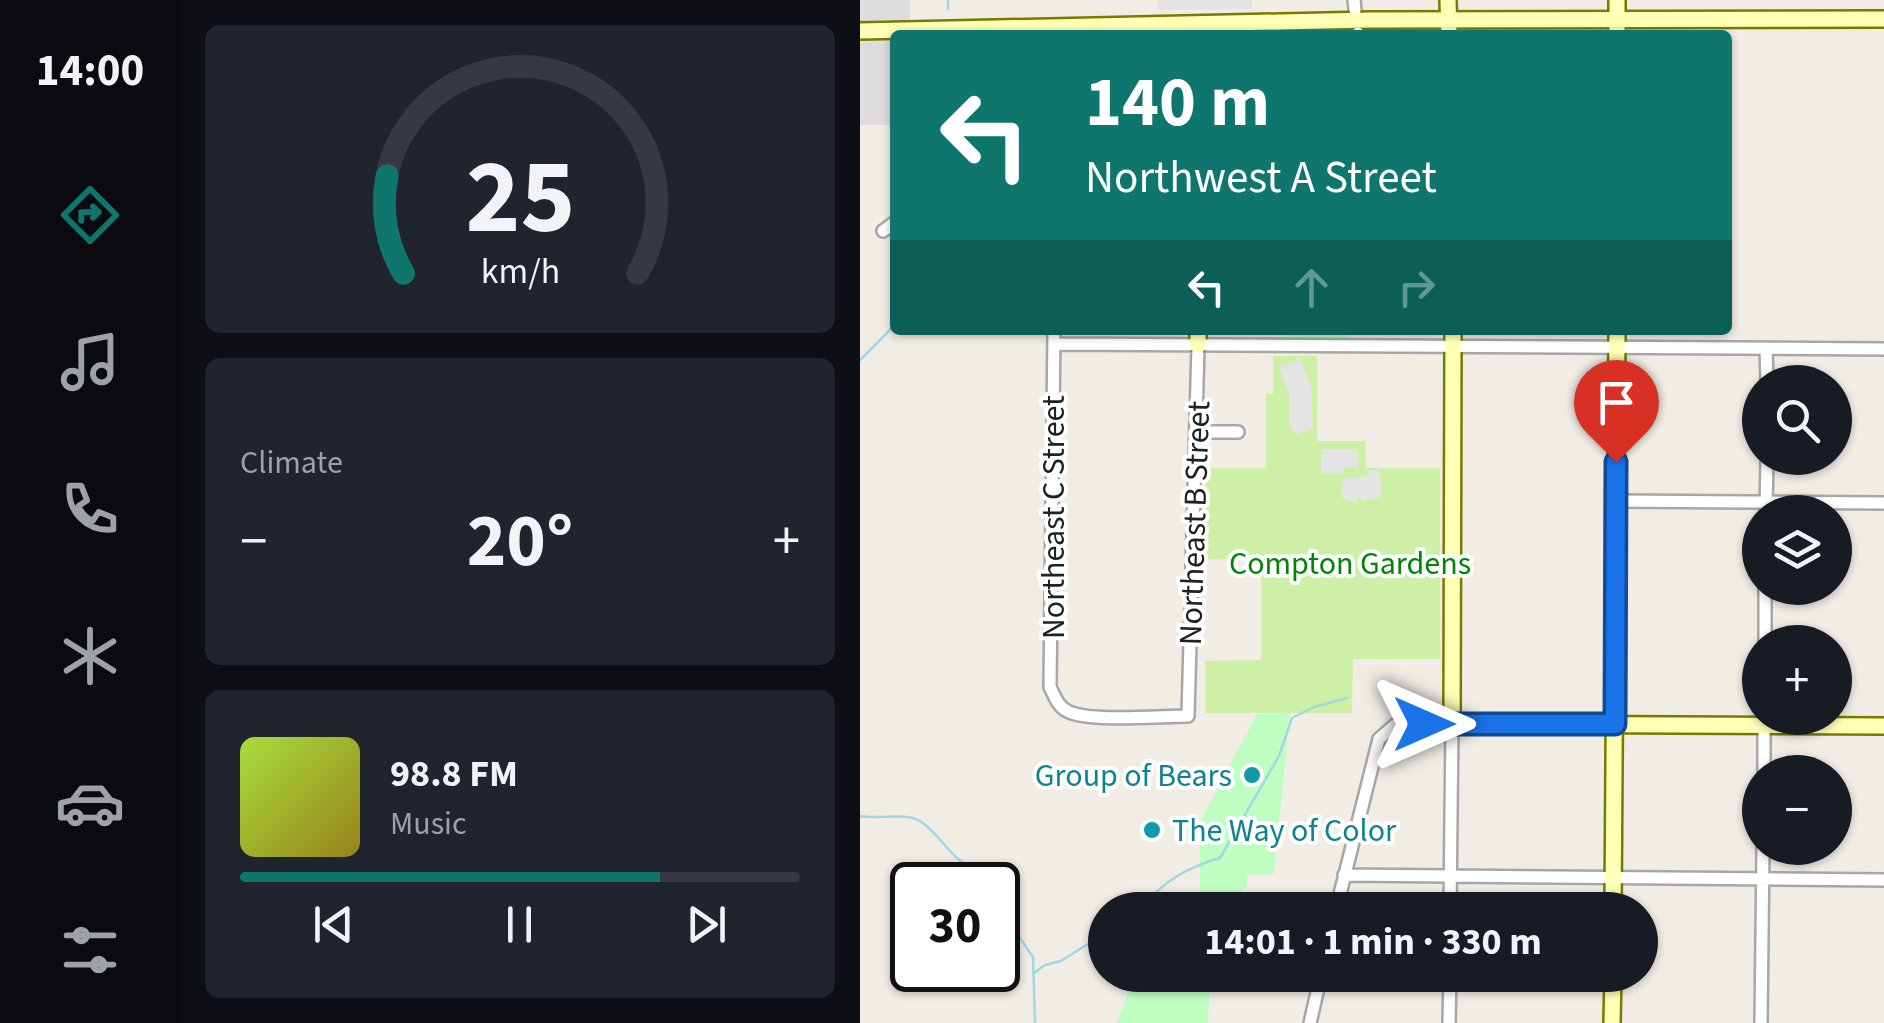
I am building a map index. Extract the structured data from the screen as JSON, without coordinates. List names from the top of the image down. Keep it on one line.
{"streets":{"street":["Northeast C Street","Northeast B Street"]},"crossings":[["Northeast C Street","Northeast B Street"]],"parks":["Compton Gardens"],"places":["Group of Bears","The Way of Color"],"page":{"tabs":"14:00","turn":["140 m","Northwest A Street"],"tile":"Climate","map_buttons":["+","−"],"heat":["−","20°","+"],"song":["98.8 FM","Music"],"limit":"30","trip":"14:01 · 1 min · 330 m","gauge":["25","km/h"]}}
